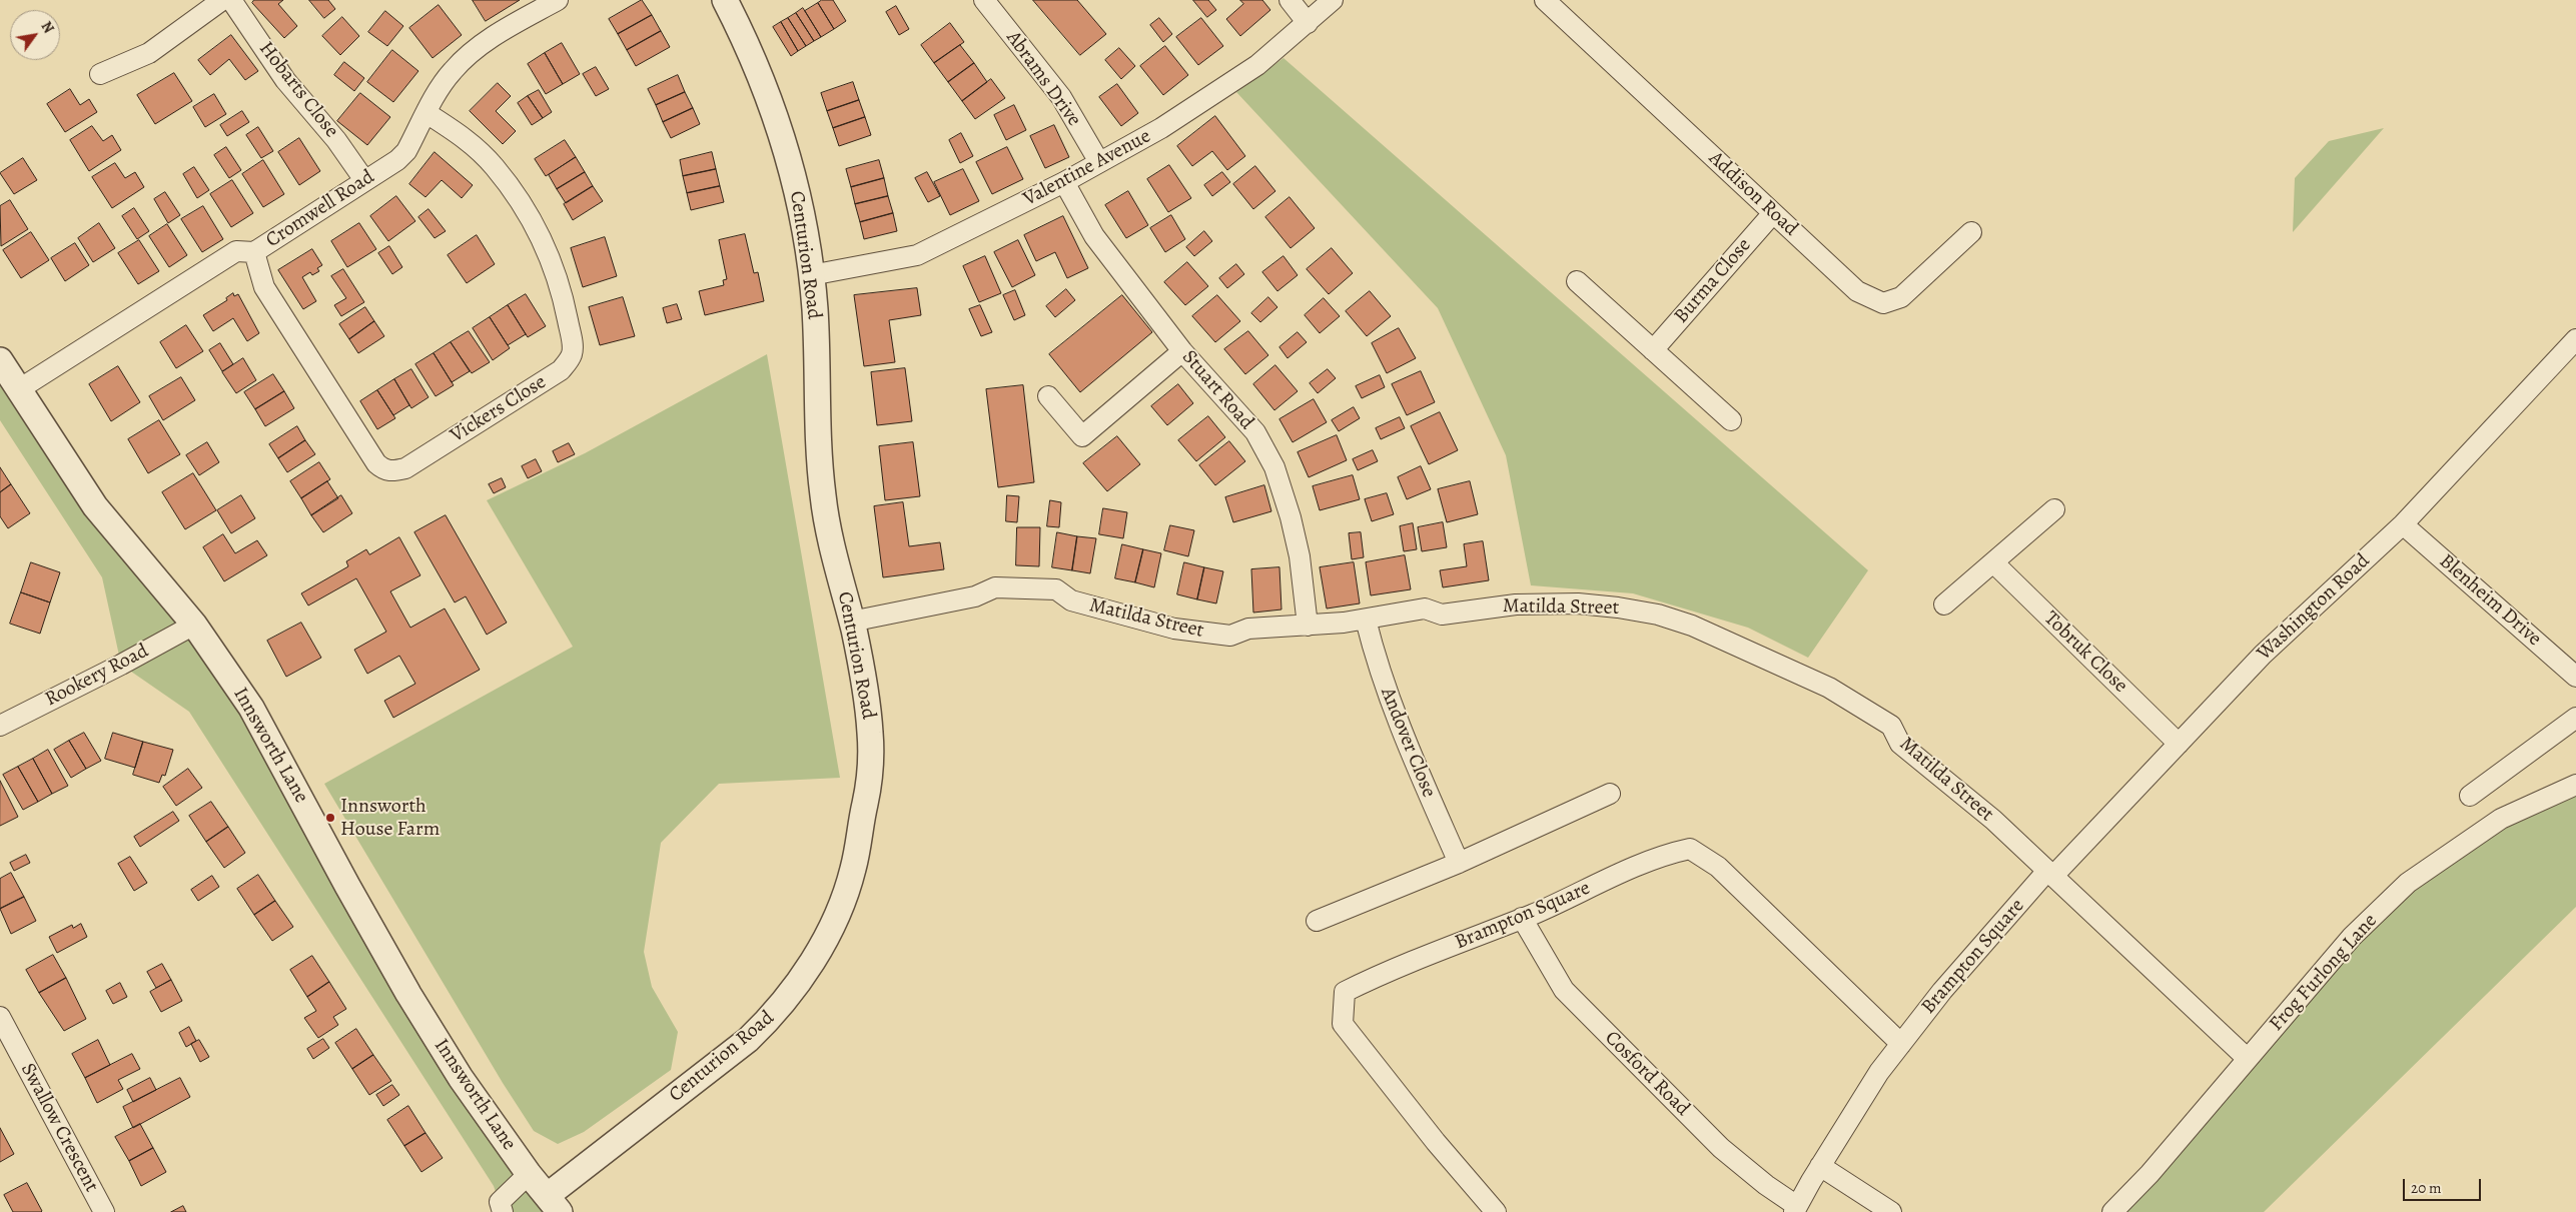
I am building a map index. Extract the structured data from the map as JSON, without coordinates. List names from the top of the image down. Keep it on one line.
{"streets":{"street":["Abrams Drive","Hobarts Close","Valentine Avenue","Addison Road","Cromwell Road","Centurion Road","Burma Close","Stuart Road","Vickers Close","Blenheim Drive","Matilda Street","Washington Road","Tobruk Close","Rookery Road","Andover Close","Innsworth Lane","Brampton Square","Frog Furlong Lane","Cosford Road","Swallow Crescent"]},"crossings":[["Abrams Drive","Valentine Avenue"],["Hobarts Close","Cromwell Road"],["Valentine Avenue","Centurion Road"],["Valentine Avenue","Stuart Road"],["Addison Road","Burma Close"],["Cromwell Road","Vickers Close"],["Cromwell Road","Innsworth Lane"],["Centurion Road","Matilda Street"],["Centurion Road","Innsworth Lane"],["Stuart Road","Matilda Street"],["Blenheim Drive","Washington Road"],["Matilda Street","Washington Road"],["Matilda Street","Andover Close"],["Matilda Street","Brampton Square"],["Matilda Street","Frog Furlong Lane"],["Washington Road","Tobruk Close"],["Washington Road","Brampton Square"],["Rookery Road","Innsworth Lane"],["Brampton Square","Cosford Road"]],"places":["Innsworth House Farm"],"scale_bar":"20 m","north":"top right"}
